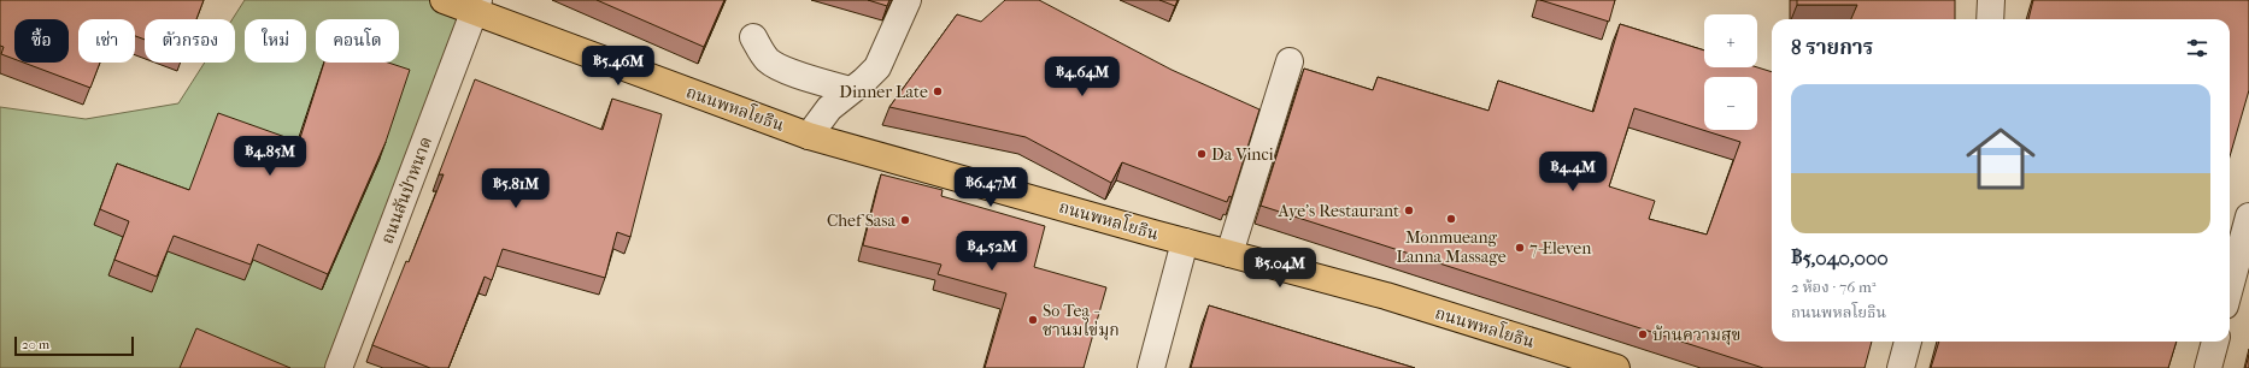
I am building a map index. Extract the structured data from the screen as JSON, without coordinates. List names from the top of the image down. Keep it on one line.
{"streets":{"main road":["ถนนพหลโยธิน"],"street":["ถนนสันป่าหนาด"]},"crossings":[["ถนนพหลโยธิน","ถนนสันป่าหนาด"]],"places":["Dinner Late","Da Vinci","Aye's Restaurant","Monmueang Lanna Massage","Chef Sasa","7-Eleven","So Tea - ชานมไข่มุก","บ้านความสุข"],"scale_bar":"20 m","page":{"map_buttons":["+","−"],"chip":["ซื้อ","เช่า","ตัวกรอง","ใหม่","คอนโด"],"heading":"8 รายการ","price":["฿5.46M","฿4.64M","฿4.85M","฿4.4M","฿6.47M","฿5.81M","฿4.52M","฿5.04M"],"list":[{"name":"฿5,040,000","note":"2 ห้อง · 76 m² · ถนนพหลโยธิน"}],"scale":"20 m"}}
